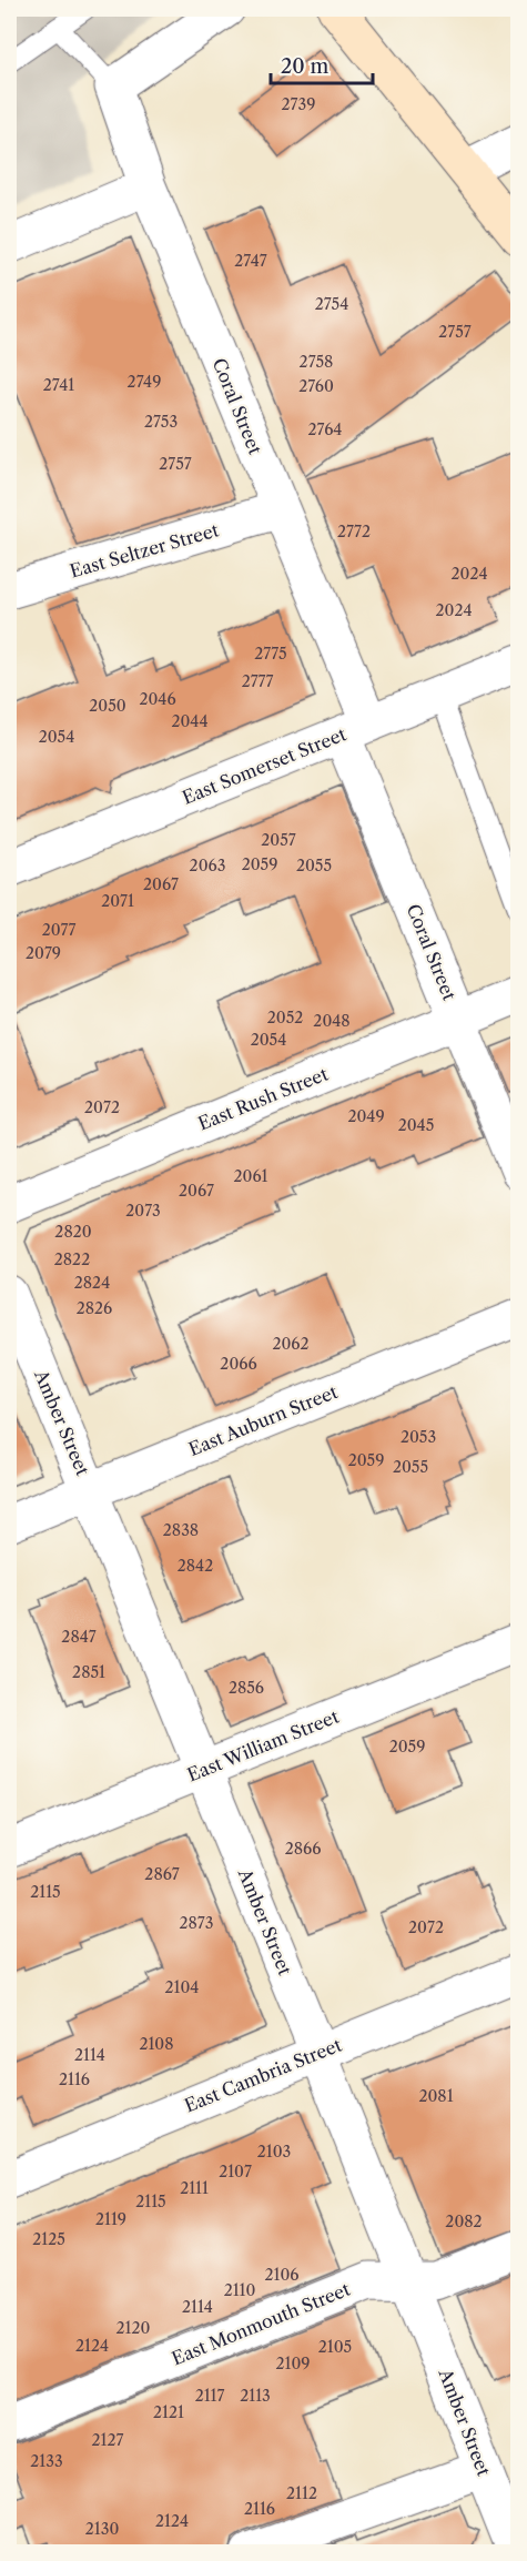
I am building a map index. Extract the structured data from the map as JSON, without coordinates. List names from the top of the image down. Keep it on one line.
{"streets":{"street":["Coral Street","East Seltzer Street","East Somerset Street","East Rush Street","East Auburn Street","Amber Street","East William Street","East Cambria Street","East Monmouth Street"]},"crossings":[["Coral Street","East Seltzer Street"],["Coral Street","East Somerset Street"],["Coral Street","East Rush Street"],["East Auburn Street","Amber Street"],["Amber Street","East William Street"],["Amber Street","East Cambria Street"],["Amber Street","East Monmouth Street"]],"house_numbers":["2739","2747","2754","2757","2758","2749","2741","2760","2753","2764","2757","2772","2024","2024","2775","2777","2046","2050","2044","2054","2057","2059","2063","2055","2067","2071","2077","2079","2052","2048","2054","2072","2049","2045","2061","2067","2073","2820","2822","2824","2826","2062","2066","2053","2059","2055","2838","2842","2847","2851","2856","2059","2866","2867","2115","2873","2072","2104","2108","2114","2116","2081","2103","2107","2111","2115","2119","2082","2125","2106","2110","2114","2120","2124","2105","2109","2117","2113","2121","2127","2133","2112","2116","2124","2130"],"scale_bar":"20 m"}
